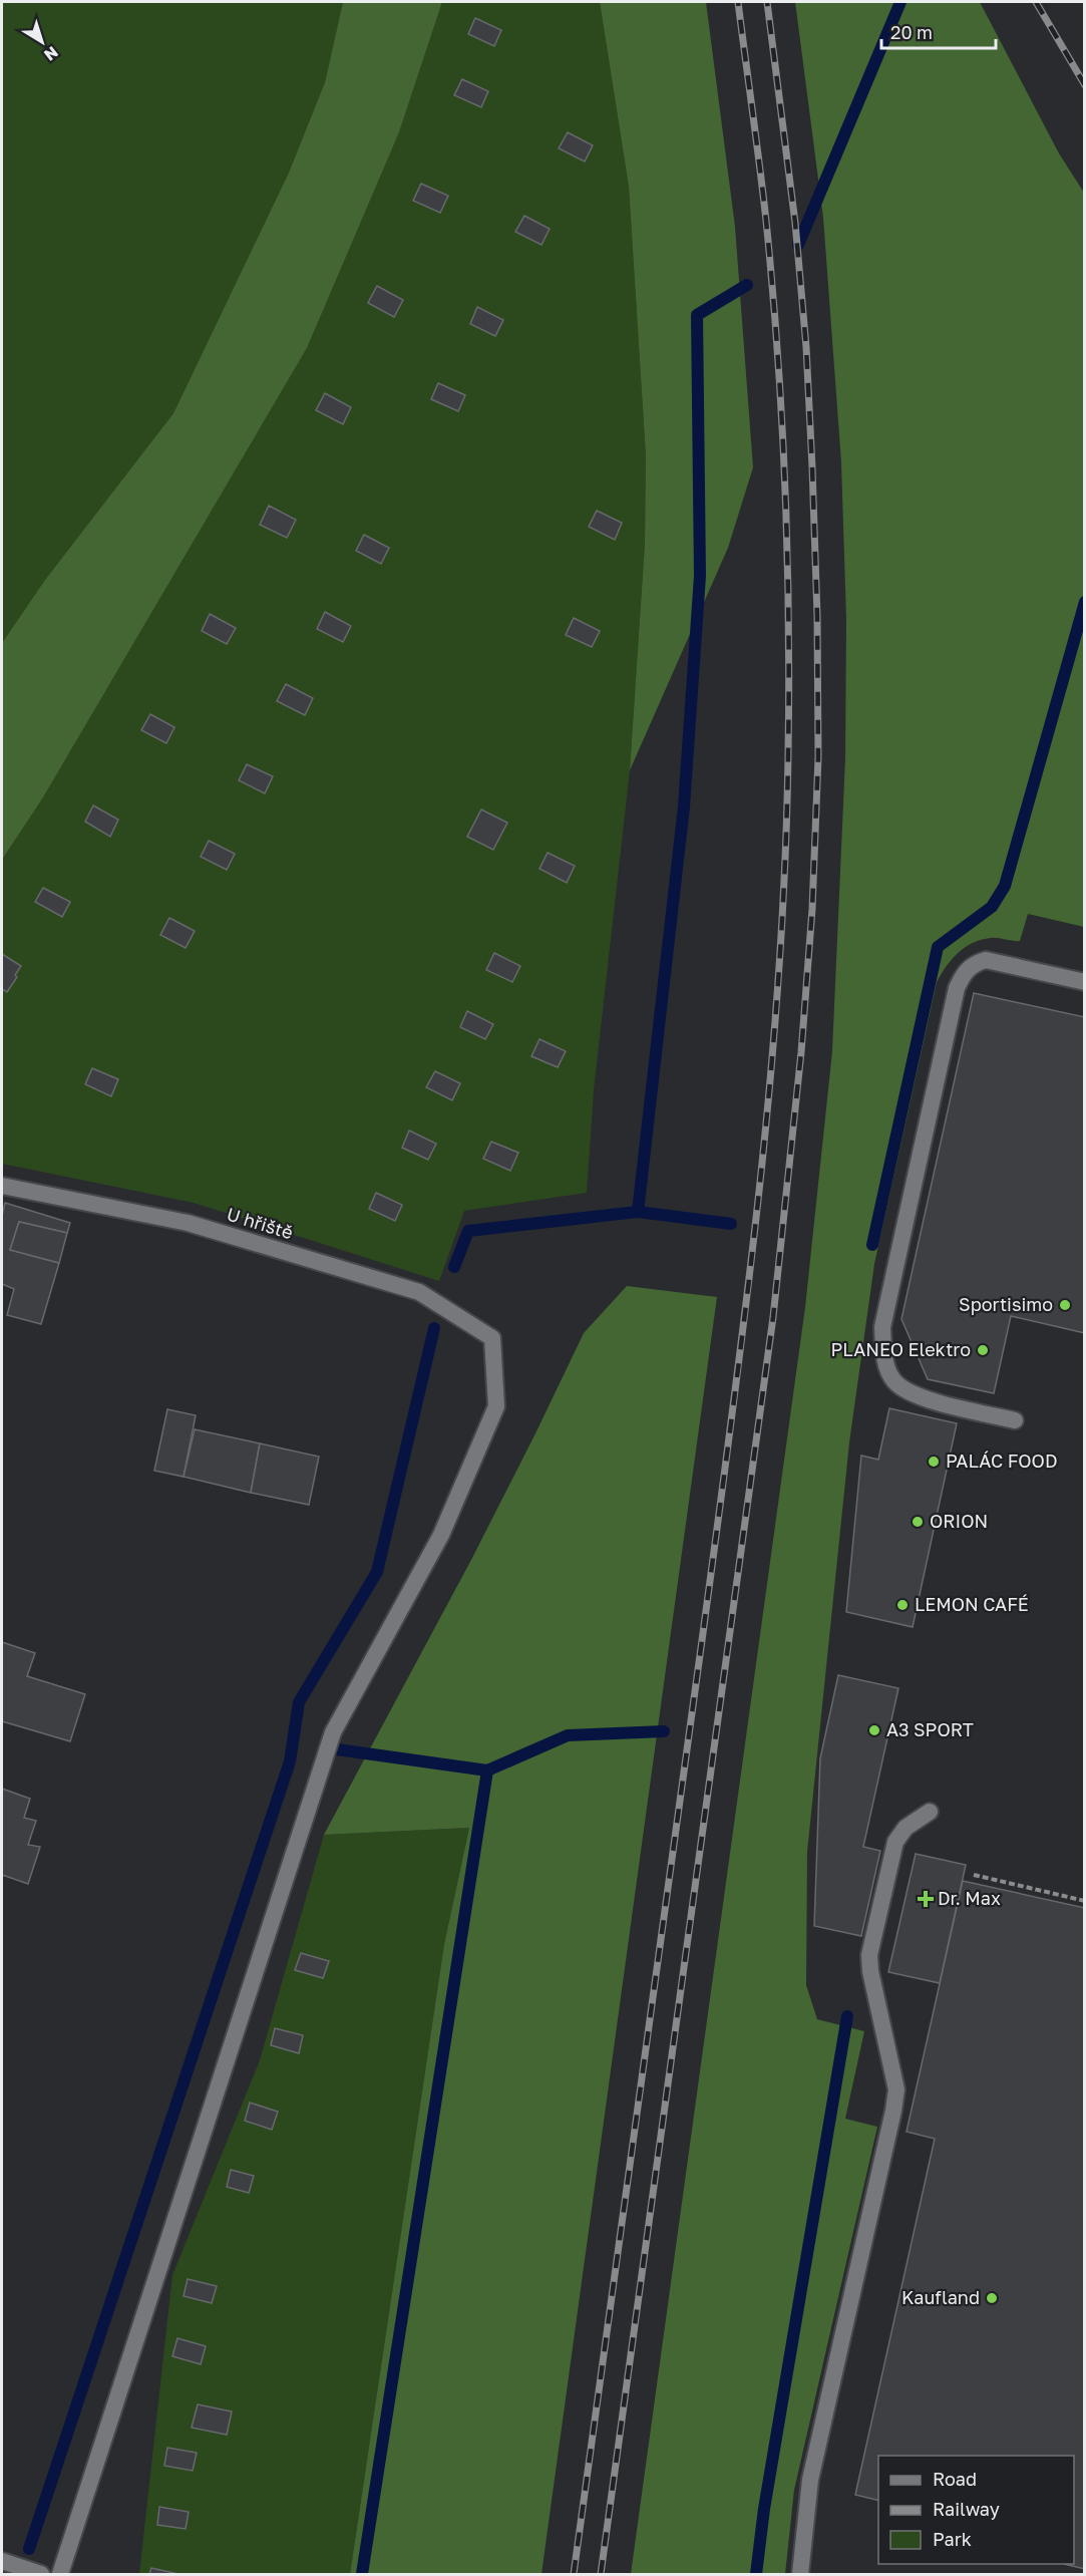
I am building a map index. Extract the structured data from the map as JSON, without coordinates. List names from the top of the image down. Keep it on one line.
{"streets":{"street":["U hřiště"]},"places":{"other":["Sportisimo","PLANEO Elektro","PALÁC FOOD","ORION","LEMON CAFÉ","A3 SPORT","Kaufland"],"health":["Dr. Max"]},"legend":["Road","Railway","Park"],"scale_bar":"20 m","north":"bottom right"}
